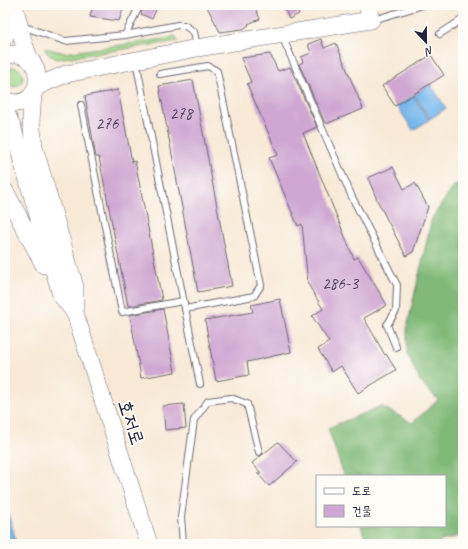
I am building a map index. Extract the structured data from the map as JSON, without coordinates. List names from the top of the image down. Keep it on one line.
{"streets":{"street":["호저로"]},"house_numbers":["278","276","286-3"],"legend":["도로","건물"],"north":"bottom"}
